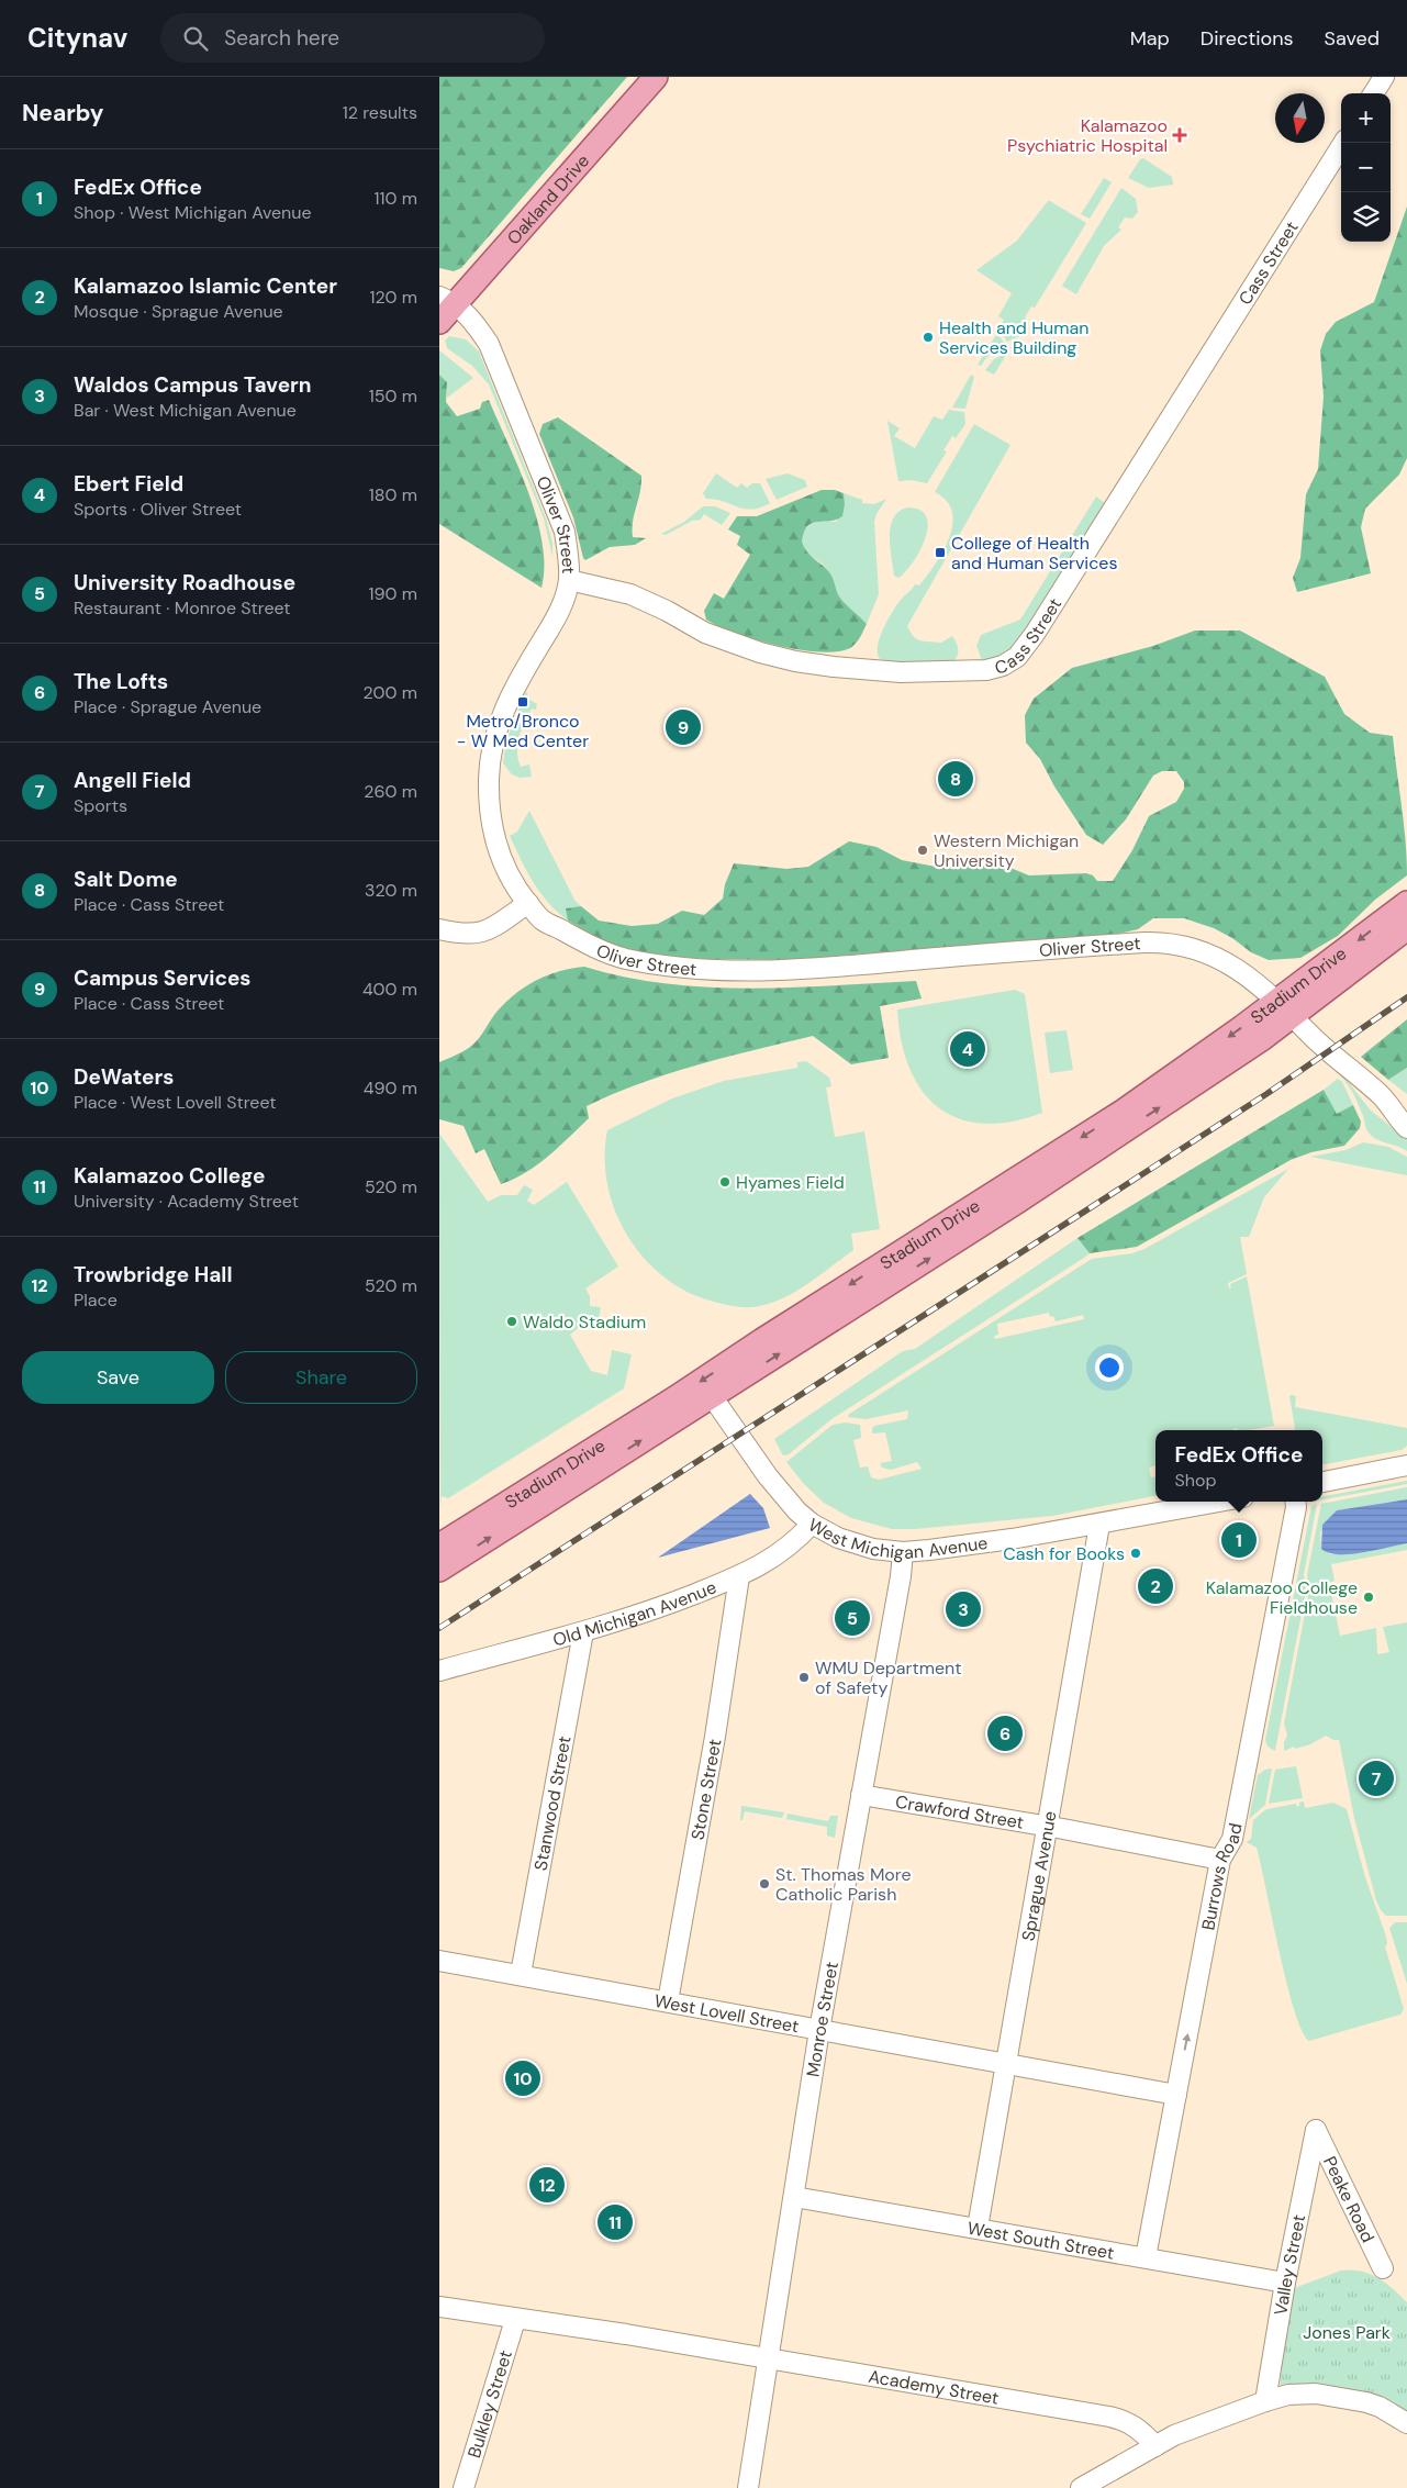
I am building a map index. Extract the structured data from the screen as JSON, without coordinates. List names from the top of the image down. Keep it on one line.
{"streets":{"main road":["Oakland Drive","Stadium Drive"],"street":["Cass Street","Oliver Street","West Michigan Avenue","Old Michigan Avenue","Stone Street","Stanwood Street","Crawford Street","Sprague Avenue","Burrows Road","West Lovell Street","Monroe Street","Peake Road","West South Street","Valley Street","Academy Street","Bulkley Street"]},"crossings":[["Oakland Drive","Oliver Street"],["Cass Street","Oliver Street"],["Oliver Street","Stadium Drive"],["Stadium Drive","West Michigan Avenue"],["West Michigan Avenue","Old Michigan Avenue"],["West Michigan Avenue","Sprague Avenue"],["West Michigan Avenue","Monroe Street"],["Old Michigan Avenue","Stone Street"],["Old Michigan Avenue","Stanwood Street"],["Stone Street","West Lovell Street"],["Stanwood Street","West Lovell Street"],["Crawford Street","Sprague Avenue"],["Crawford Street","Burrows Road"],["Crawford Street","Monroe Street"],["Sprague Avenue","West Lovell Street"],["Sprague Avenue","West South Street"],["Burrows Road","West Lovell Street"],["Burrows Road","West South Street"],["West Lovell Street","Monroe Street"],["Monroe Street","West South Street"],["Monroe Street","Academy Street"],["Peake Road","Valley Street"],["West South Street","Valley Street"],["Academy Street","Bulkley Street"]],"parks":["Jones Park"],"places":{"health":["Kalamazoo Psychiatric Hospital"],"other":["Health and Human Services Building","Western Michigan University","Hyames Field","Waldo Stadium","Cash for Books","Kalamazoo College Fieldhouse","WMU Department of Safety","St. Thomas More Catholic Parish"],"transit":["College of Health and Human Services","Metro/Bronco - W Med Center"]},"north":"bottom","page":{"header":"Citynav","search":"Search here","nav":["Map","Directions","Saved"],"heading":["Nearby","12 results"],"map_buttons":["+","−"],"list":[{"mark":"1","name":"FedEx Office","note":"Shop · West Michigan Avenue","value":"110 m"},{"mark":"2","name":"Kalamazoo Islamic Center","note":"Mosque · Sprague Avenue","value":"120 m"},{"mark":"3","name":"Waldos Campus Tavern","note":"Bar · West Michigan Avenue","value":"150 m"},{"mark":"4","name":"Ebert Field","note":"Sports · Oliver Street","value":"180 m"},{"mark":"5","name":"University Roadhouse","note":"Restaurant · Monroe Street","value":"190 m"},{"mark":"6","name":"The Lofts","note":"Place · Sprague Avenue","value":"200 m"},{"mark":"7","name":"Angell Field","note":"Sports","value":"260 m"},{"mark":"8","name":"Salt Dome","note":"Place · Cass Street","value":"320 m"},{"mark":"9","name":"Campus Services","note":"Place · Cass Street","value":"400 m"},{"mark":"10","name":"DeWaters","note":"Place · West Lovell Street","value":"490 m"},{"mark":"11","name":"Kalamazoo College","note":"University · Academy Street","value":"520 m"},{"mark":"12","name":"Trowbridge Hall","note":"Place","value":"520 m"}],"pins":["9","8","4","1","2","3","5","6","7","10","12","11"],"buttons":["Save","Share"],"popup":["FedEx Office","Shop"]}}
